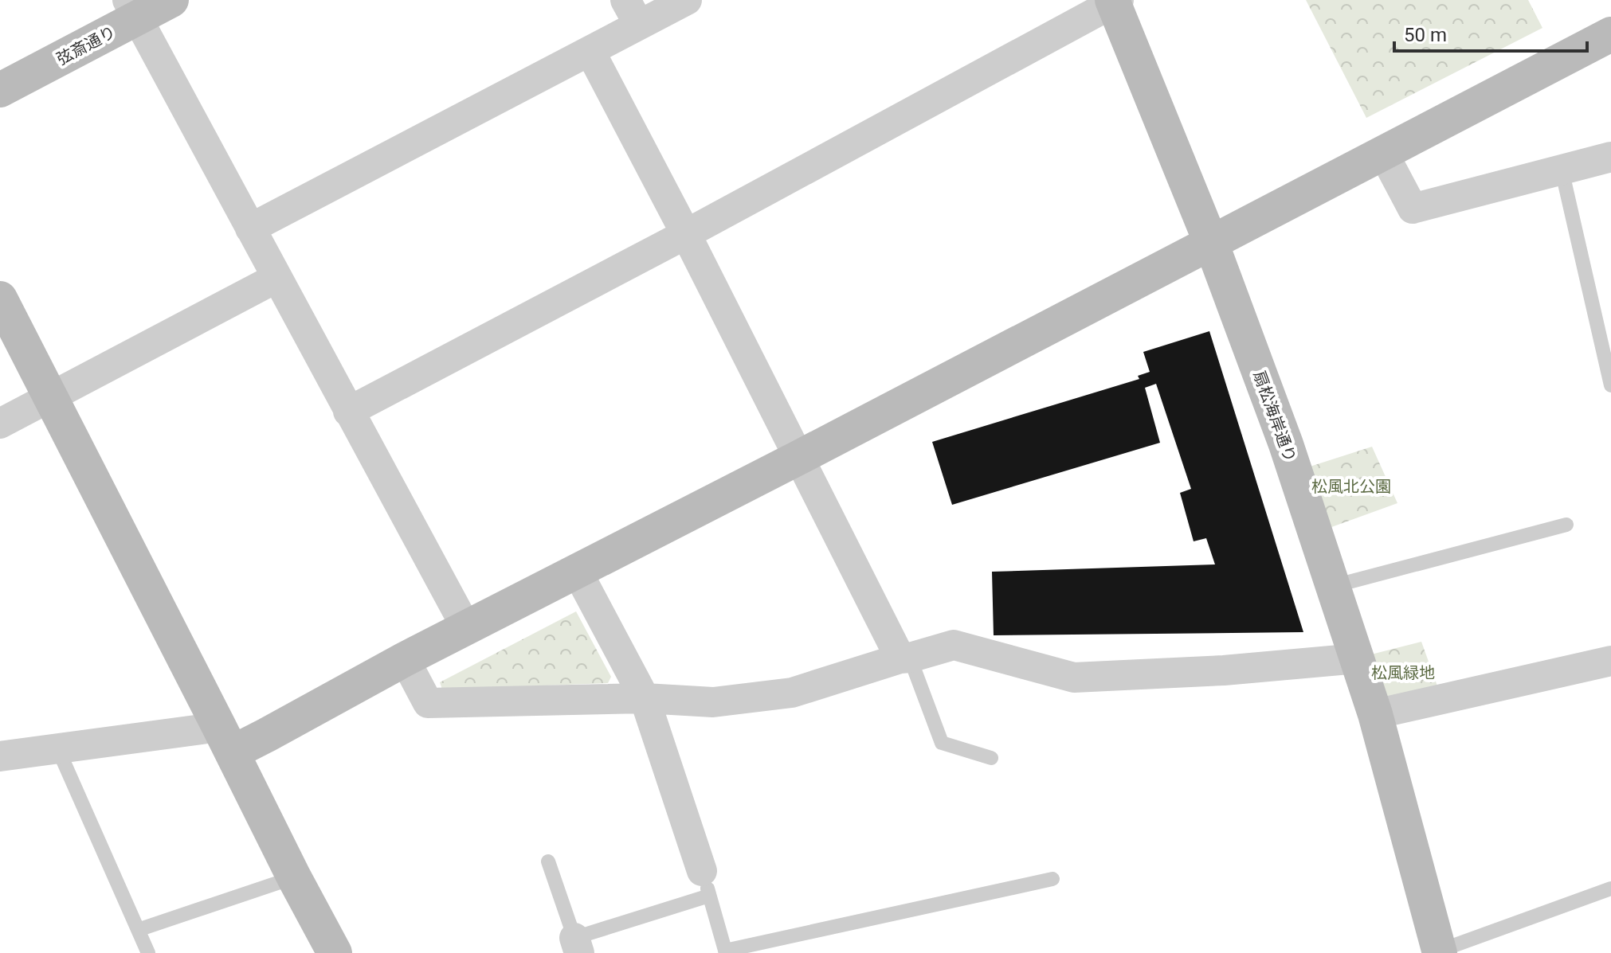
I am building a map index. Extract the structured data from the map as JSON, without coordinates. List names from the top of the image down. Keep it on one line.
{"streets":{"street":["弦斎通り","扇松海岸通り"]},"parks":["松風北公園","松風緑地"],"scale_bar":"50 m"}
